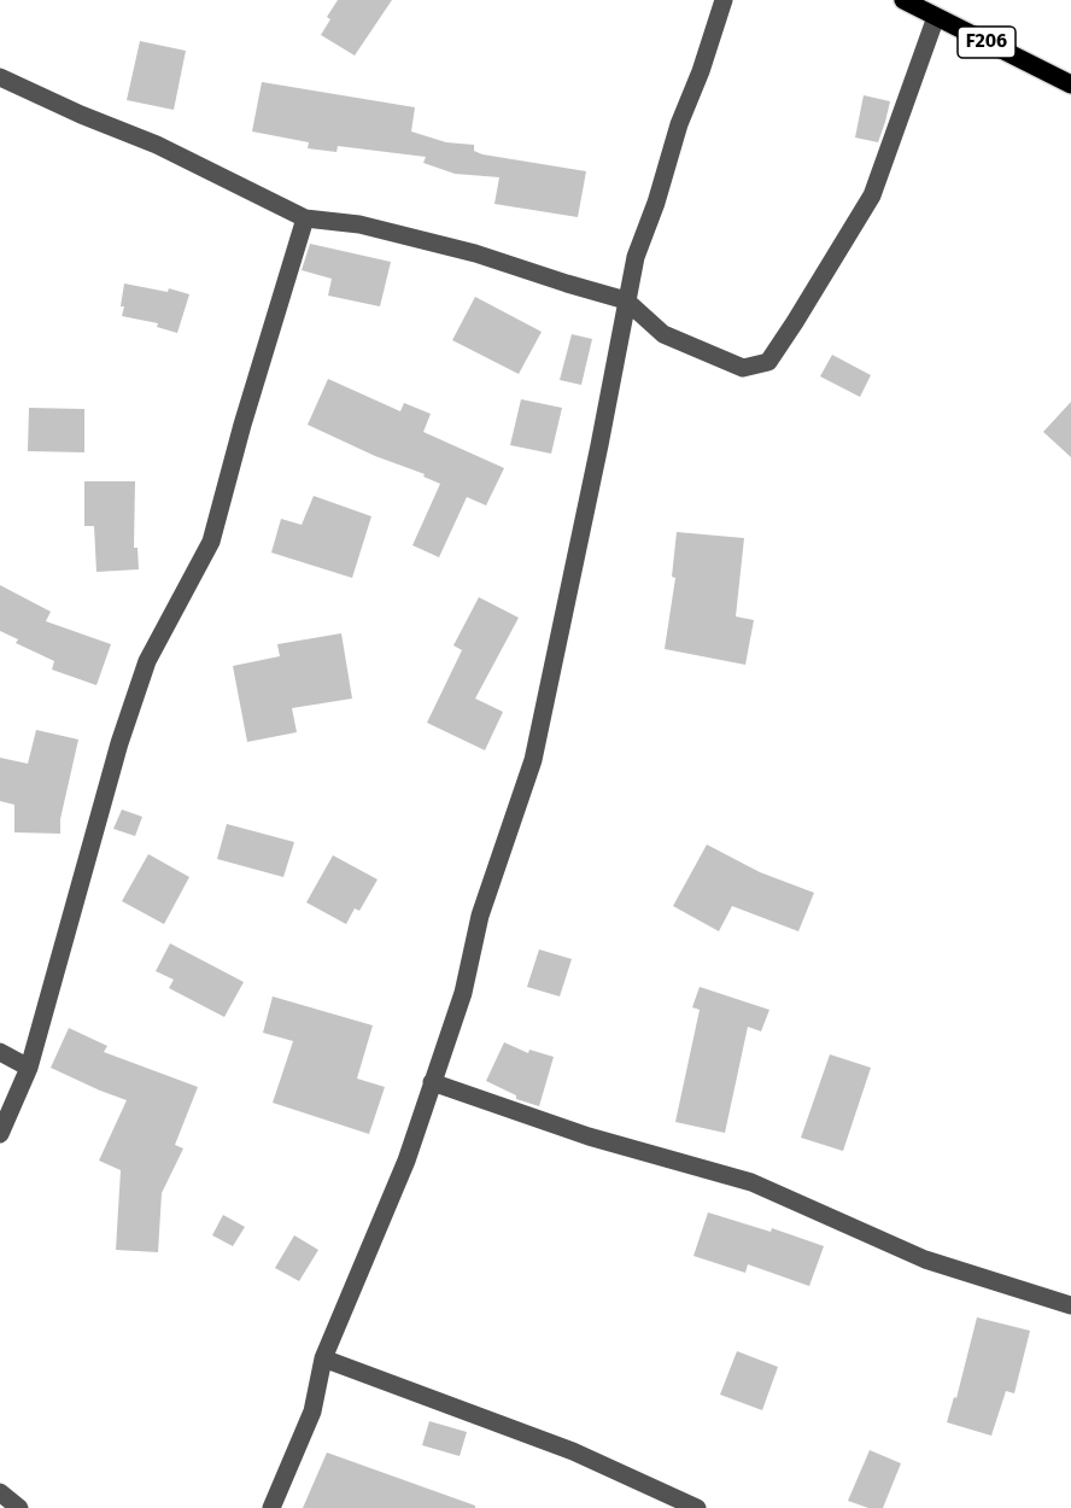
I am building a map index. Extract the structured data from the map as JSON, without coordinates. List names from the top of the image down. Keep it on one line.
{"streets":{"main road":["F206"]}}
